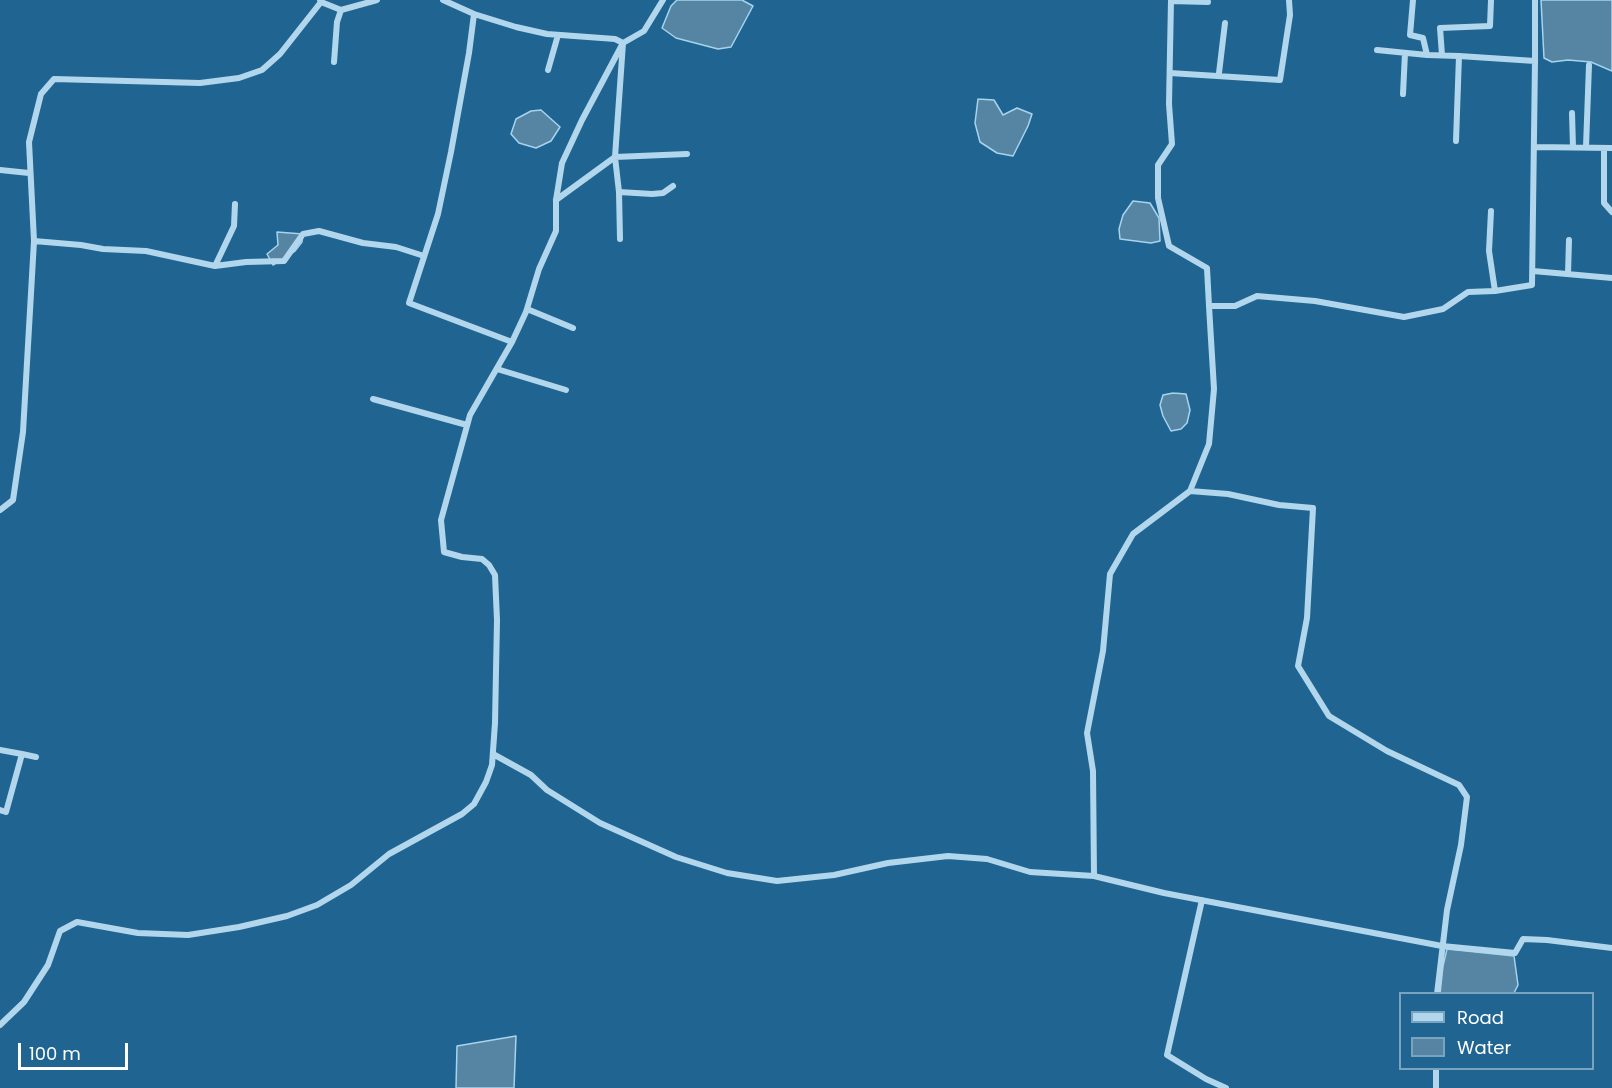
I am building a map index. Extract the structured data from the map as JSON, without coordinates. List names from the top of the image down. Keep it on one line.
{"legend":["Road","Water"],"scale_bar":"100 m"}
